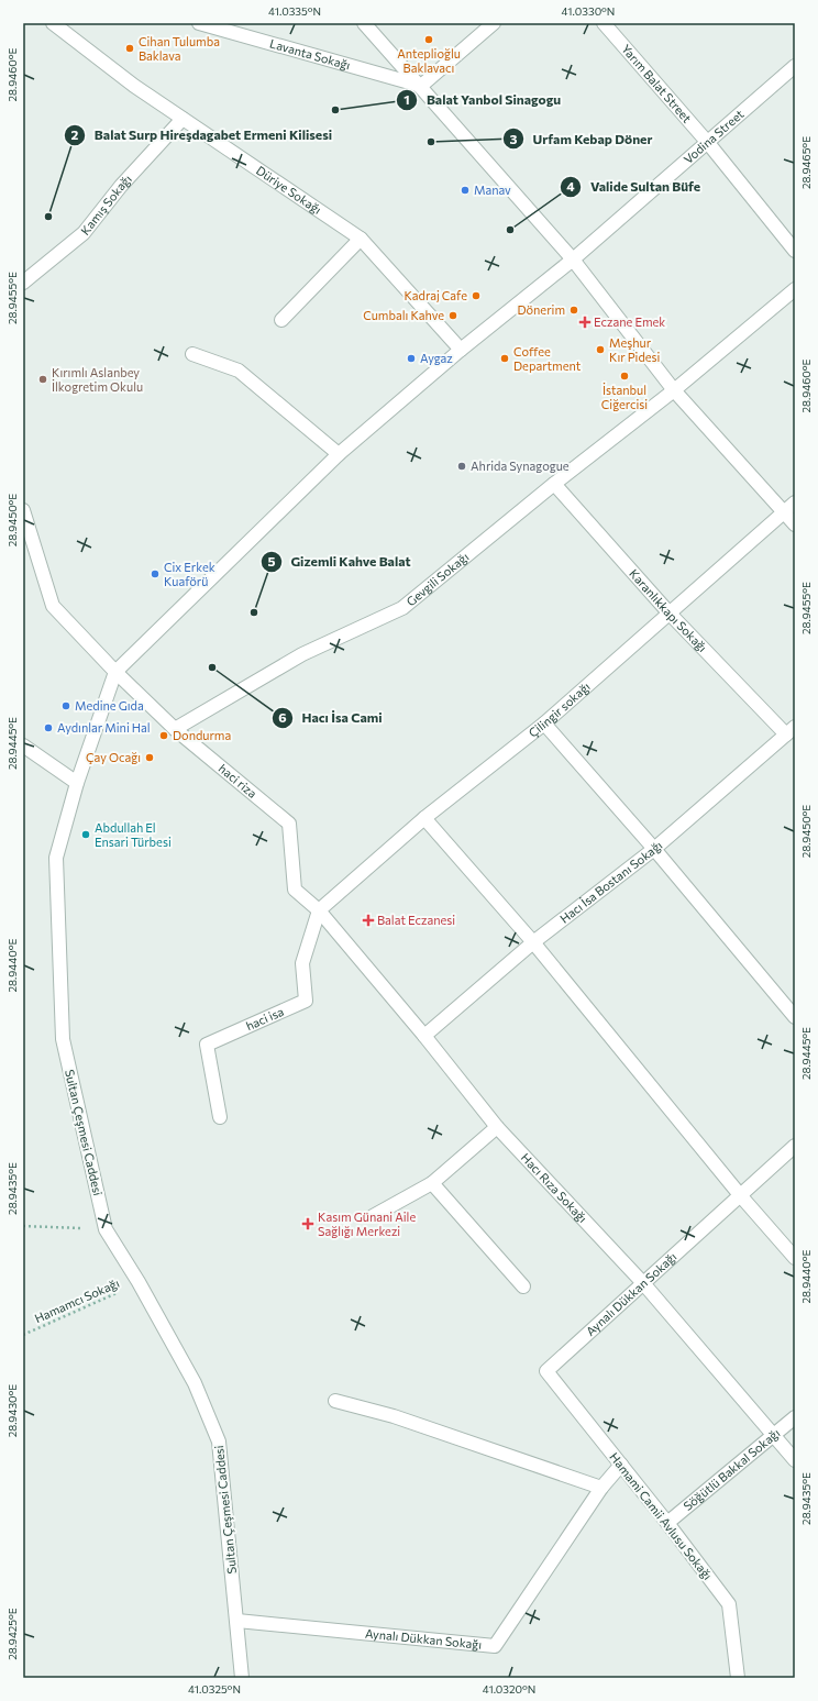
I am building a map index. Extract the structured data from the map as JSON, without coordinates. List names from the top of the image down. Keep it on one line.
{"streets":{"street":["Lavanta Sokağı","Yarım Balat Street","Vodina Street","Düriye Sokağı","Kamış Sokağı","Gevgili Sokağı","Karanlıkkapı Sokağı","Çilingir sokağı","haci riza","Hacı İsa Bostanı Sokağı","haci isa","Sultan Çeşmesi Caddesi","Hacı Rıza Sokağı","Aynalı Dükkan Sokağı","Söğütlü Bakkal Sokağı","Hamami Camii Avlusu Sokağı"],"path":["Hamamcı Sokağı"]},"crossings":[["Yarım Balat Street","Vodina Street"],["Vodina Street","Düriye Sokağı"],["Vodina Street","haci riza"],["Vodina Street","Sultan Çeşmesi Caddesi"],["Düriye Sokağı","Kamış Sokağı"],["Gevgili Sokağı","Karanlıkkapı Sokağı"],["Gevgili Sokağı","haci riza"],["Karanlıkkapı Sokağı","Çilingir sokağı"],["Karanlıkkapı Sokağı","Hacı İsa Bostanı Sokağı"],["Çilingir sokağı","haci riza"],["Çilingir sokağı","haci isa"],["Çilingir sokağı","Hacı Rıza Sokağı"],["haci riza","haci isa"],["haci riza","Sultan Çeşmesi Caddesi"],["haci riza","Hacı Rıza Sokağı"],["Hacı İsa Bostanı Sokağı","Hacı Rıza Sokağı"],["haci isa","Hacı Rıza Sokağı"],["Sultan Çeşmesi Caddesi","Aynalı Dükkan Sokağı"],["Sultan Çeşmesi Caddesi","Hamamcı Sokağı"],["Hacı Rıza Sokağı","Aynalı Dükkan Sokağı"],["Hacı Rıza Sokağı","Söğütlü Bakkal Sokağı"],["Aynalı Dükkan Sokağı","Hamami Camii Avlusu Sokağı"],["Söğütlü Bakkal Sokağı","Hamami Camii Avlusu Sokağı"]],"places":{"other":["Anteplioğlu Baklavacı","Cihan Tulumba Baklava","Balat Yanbol Sinagogu","Urfam Kebap Döner","Manav","Balat Surp Hireşdagabet Ermeni Kilisesi","Valide Sultan Büfe","Kadraj Cafe","Dönerim","Cumbalı Kahve","Meşhur Kır Pidesi","Aygaz","Coffee Department","İstanbul Ciğercisi","Kırımlı Aslanbey İlkogretim Okulu","Ahrida Synagogue","Cix Erkek Kuaförü","Gizemli Kahve Balat","Hacı İsa Cami","Medine Gıda","Aydınlar Mini Hal","Dondurma","Çay Ocağı","Abdullah El Ensari Türbesi"],"health":["Eczane Emek","Balat Eczanesi","Kasım Günani Aile Sağlığı Merkezi"]},"coordinates":["41.0335°N","41.0330°N","28.9460°E","28.9465°E","28.9455°E","28.9450°E","28.9445°E","28.9440°E","28.9435°E","28.9430°E","28.9425°E","41.0325°N","41.0320°N"]}
